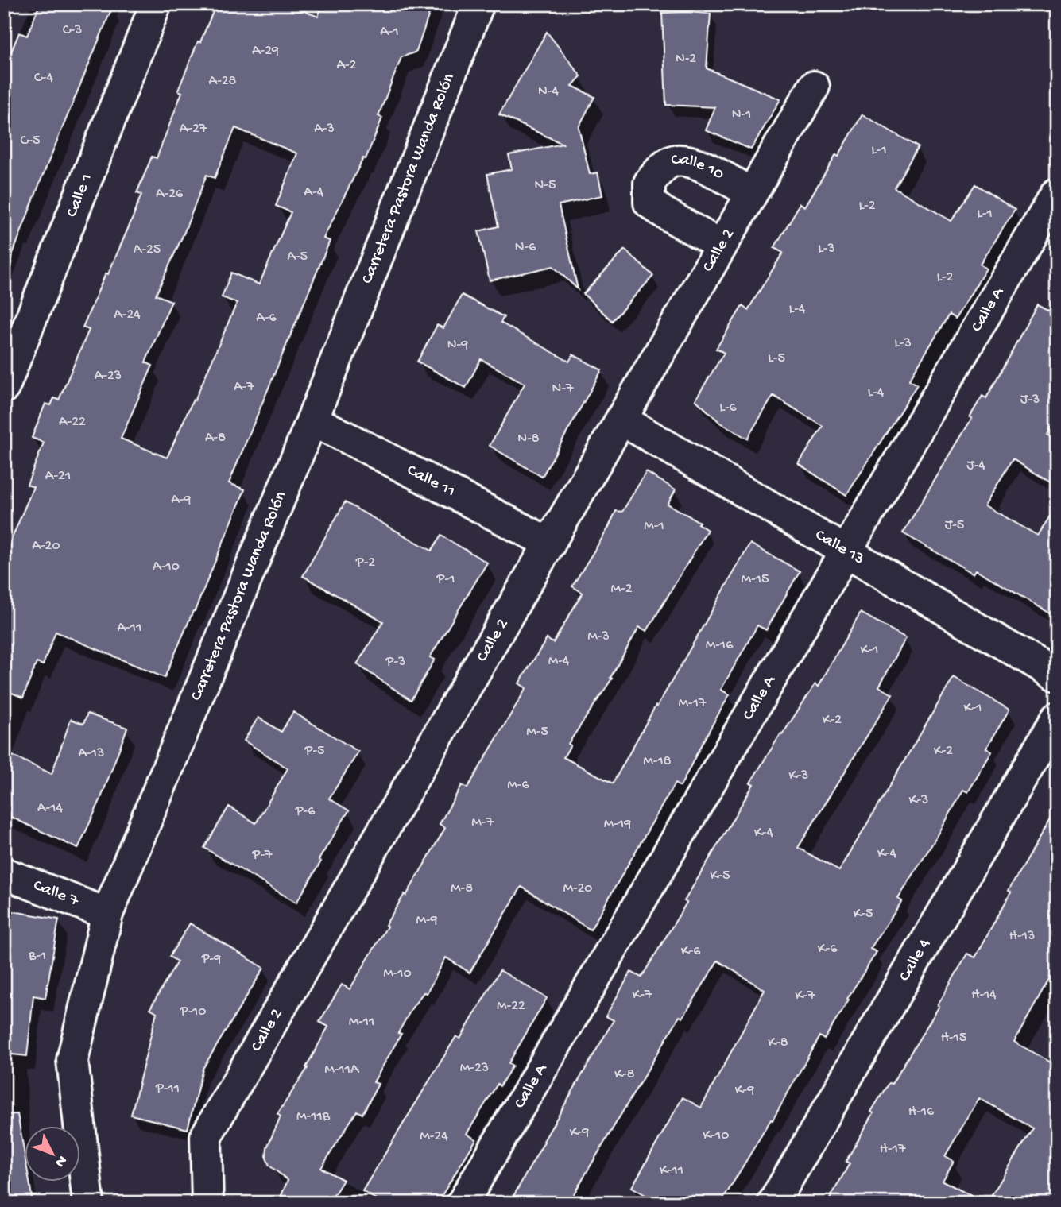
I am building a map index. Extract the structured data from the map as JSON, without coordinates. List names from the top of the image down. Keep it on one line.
{"streets":{"street":["Calle 10","Carretera Pastora Wanda Rolón","Calle 1","Calle 2","Calle A","Calle 11","Calle 13","Calle 7","Calle 4"]},"crossings":[["Calle 10","Calle 2"],["Carretera Pastora Wanda Rolón","Calle 11"],["Carretera Pastora Wanda Rolón","Calle 7"],["Calle 2","Calle 11"],["Calle 2","Calle 13"],["Calle A","Calle 13"]],"house_numbers":["C-3","A-1","A-29","N-2","A-2","C-4","A-28","N-4","N-1","A-27","A-3","C-5","L-1","N-5","A-4","A-26","L-2","L-1","N-6","L-3","A-25","A-5","L-2","L-4","A-24","A-6","L-3","N-9","L-5","A-23","A-7","N-7","L-4","J-3","L-6","A-22","A-8","N-8","J-4","A-21","A-9","J-5","M-1","A-20","P-2","A-10","P-1","M-15","M-2","A-11","M-3","M-16","K-1","M-4","P-3","M-17","K-1","K-2","M-5","P-5","K-2","A-13","M-18","K-3","M-6","K-3","A-14","P-6","M-7","M-19","K-4","K-4","P-7","K-5","M-8","M-20","K-5","M-9","H-13","K-6","K-6","B-1","P-9","M-10","K-7","H-14","K-7","M-22","P-10","M-11","H-15","K-8","M-23","M-11A","K-8","P-11","K-9","H-16","M-11B","K-9","K-10","M-24","H-17","K-11"],"north":"bottom right"}
